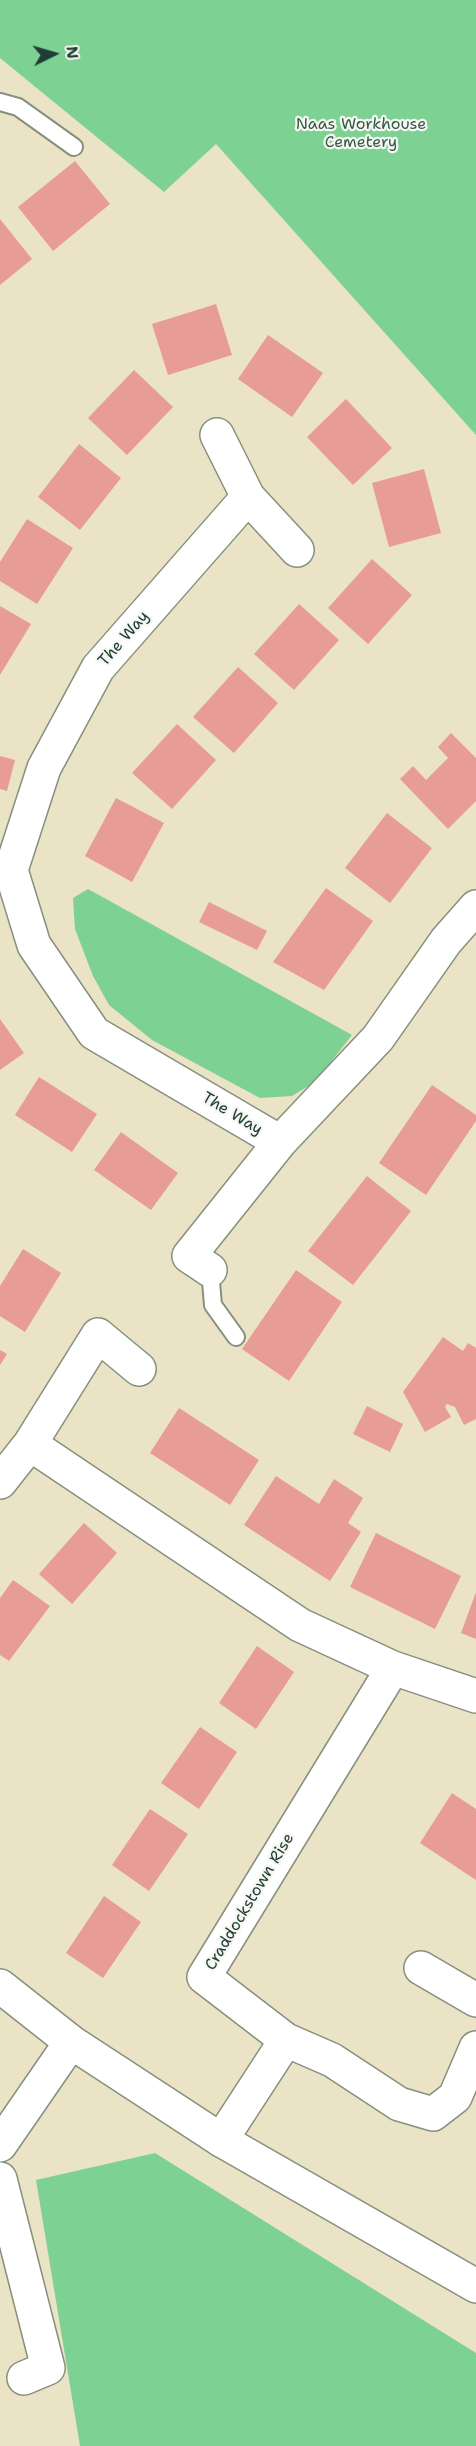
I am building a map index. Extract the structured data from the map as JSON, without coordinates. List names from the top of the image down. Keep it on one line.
{"streets":{"street":["The Way","Craddockstown Rise"]},"parks":["Naas Workhouse Cemetery"],"north":"right"}
